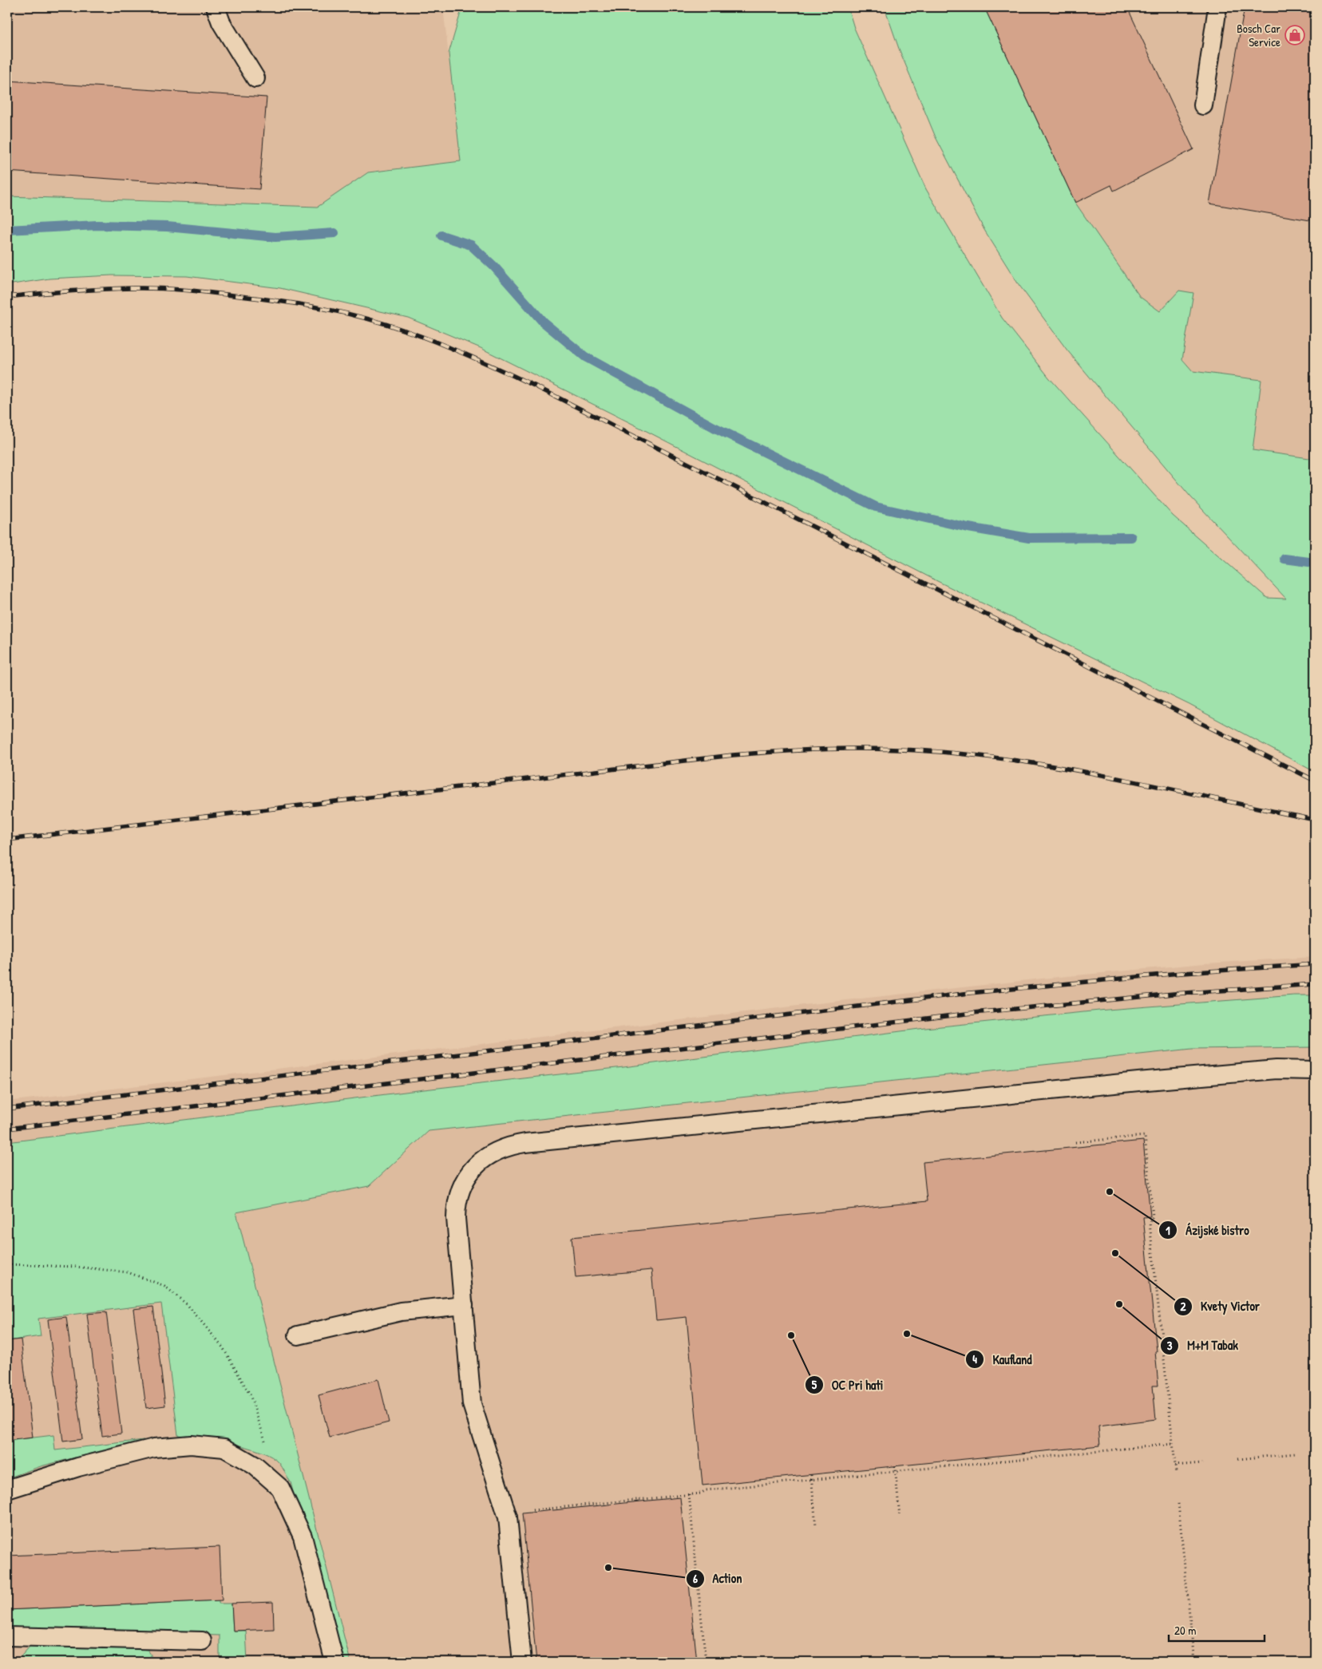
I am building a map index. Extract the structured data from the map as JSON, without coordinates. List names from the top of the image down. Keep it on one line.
{"places":{"shop":["Bosch Car Service"],"other":["Ázijské bistro","Kvety Victor","M+M Tabak","Kaufland","OC Pri hati","Action"]},"scale_bar":"20 m"}
